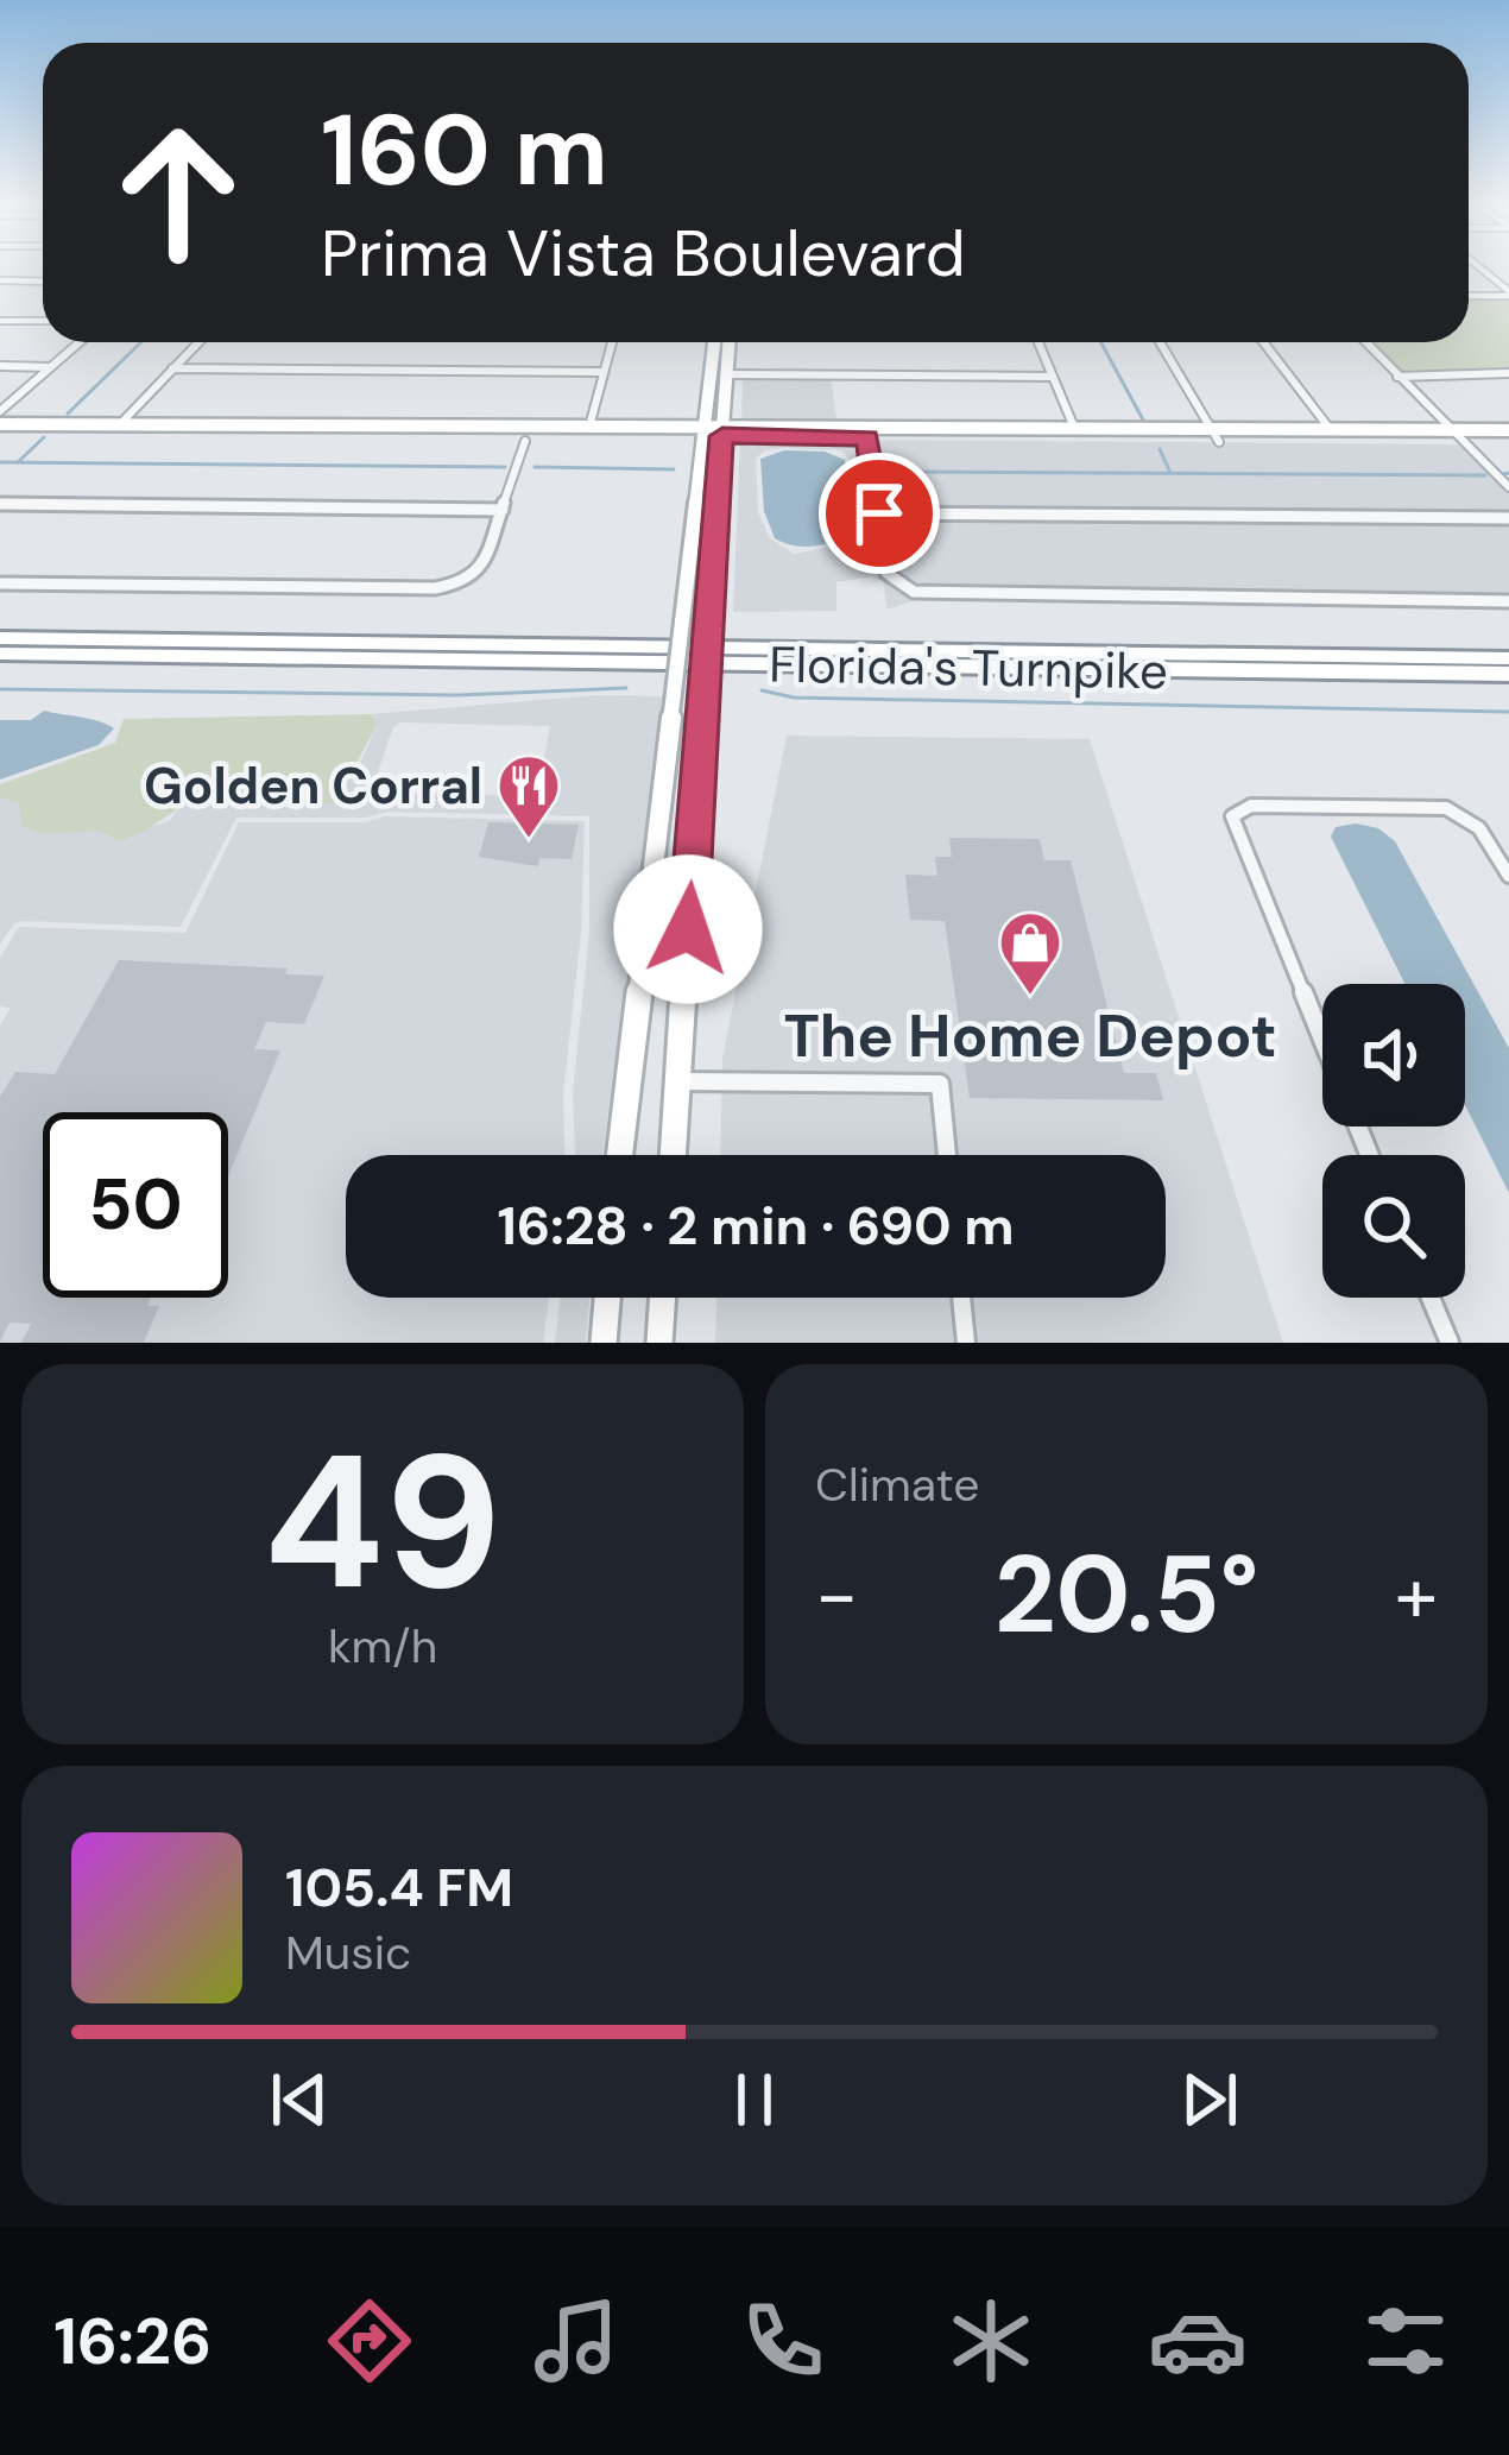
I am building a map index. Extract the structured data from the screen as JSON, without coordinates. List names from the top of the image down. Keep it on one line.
{"streets":{"highway":["Florida's Turnpike"]},"places":{"restaurant":["Golden Corral"],"shop":["The Home Depot"]},"page":{"turn":["160 m","Prima Vista Boulevard"],"limit":"50","trip":"16:28 · 2 min · 690 m","tile":[["49","km/h"],"Climate"],"heat":["−","20.5°","+"],"song":["105.4 FM","Music"],"tabs":"16:26"}}
